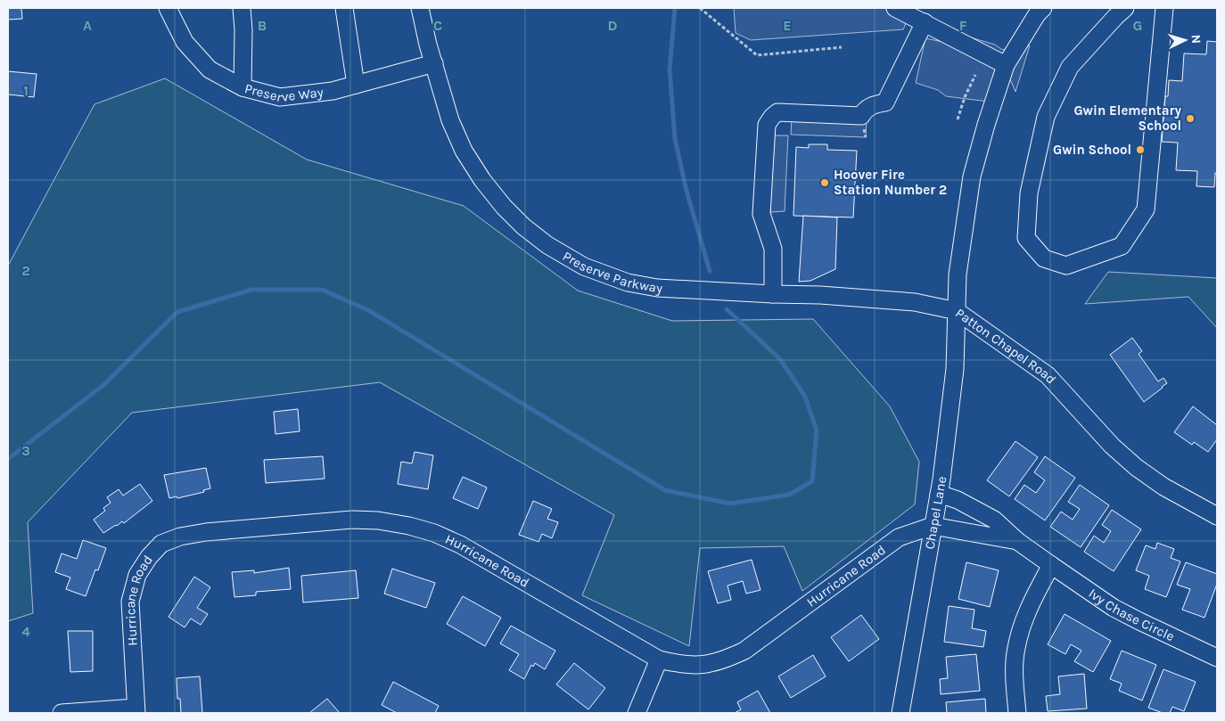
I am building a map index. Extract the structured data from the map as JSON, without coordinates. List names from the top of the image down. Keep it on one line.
{"streets":{"street":["Preserve Way","Preserve Parkway","Patton Chapel Road","Chapel Lane","Hurricane Road","Ivy Chase Circle"]},"crossings":[["Preserve Way","Preserve Parkway"],["Preserve Parkway","Patton Chapel Road"],["Preserve Parkway","Chapel Lane"],["Patton Chapel Road","Chapel Lane"],["Chapel Lane","Hurricane Road"],["Chapel Lane","Ivy Chase Circle"],["Hurricane Road","Ivy Chase Circle"]],"places":["Gwin Elementary School","Gwin School","Hoover Fire Station Number 2"],"north":"right","grid":{"columns":["A","B","C","D","E","F","G"],"rows":["1","2","3","4"]}}
